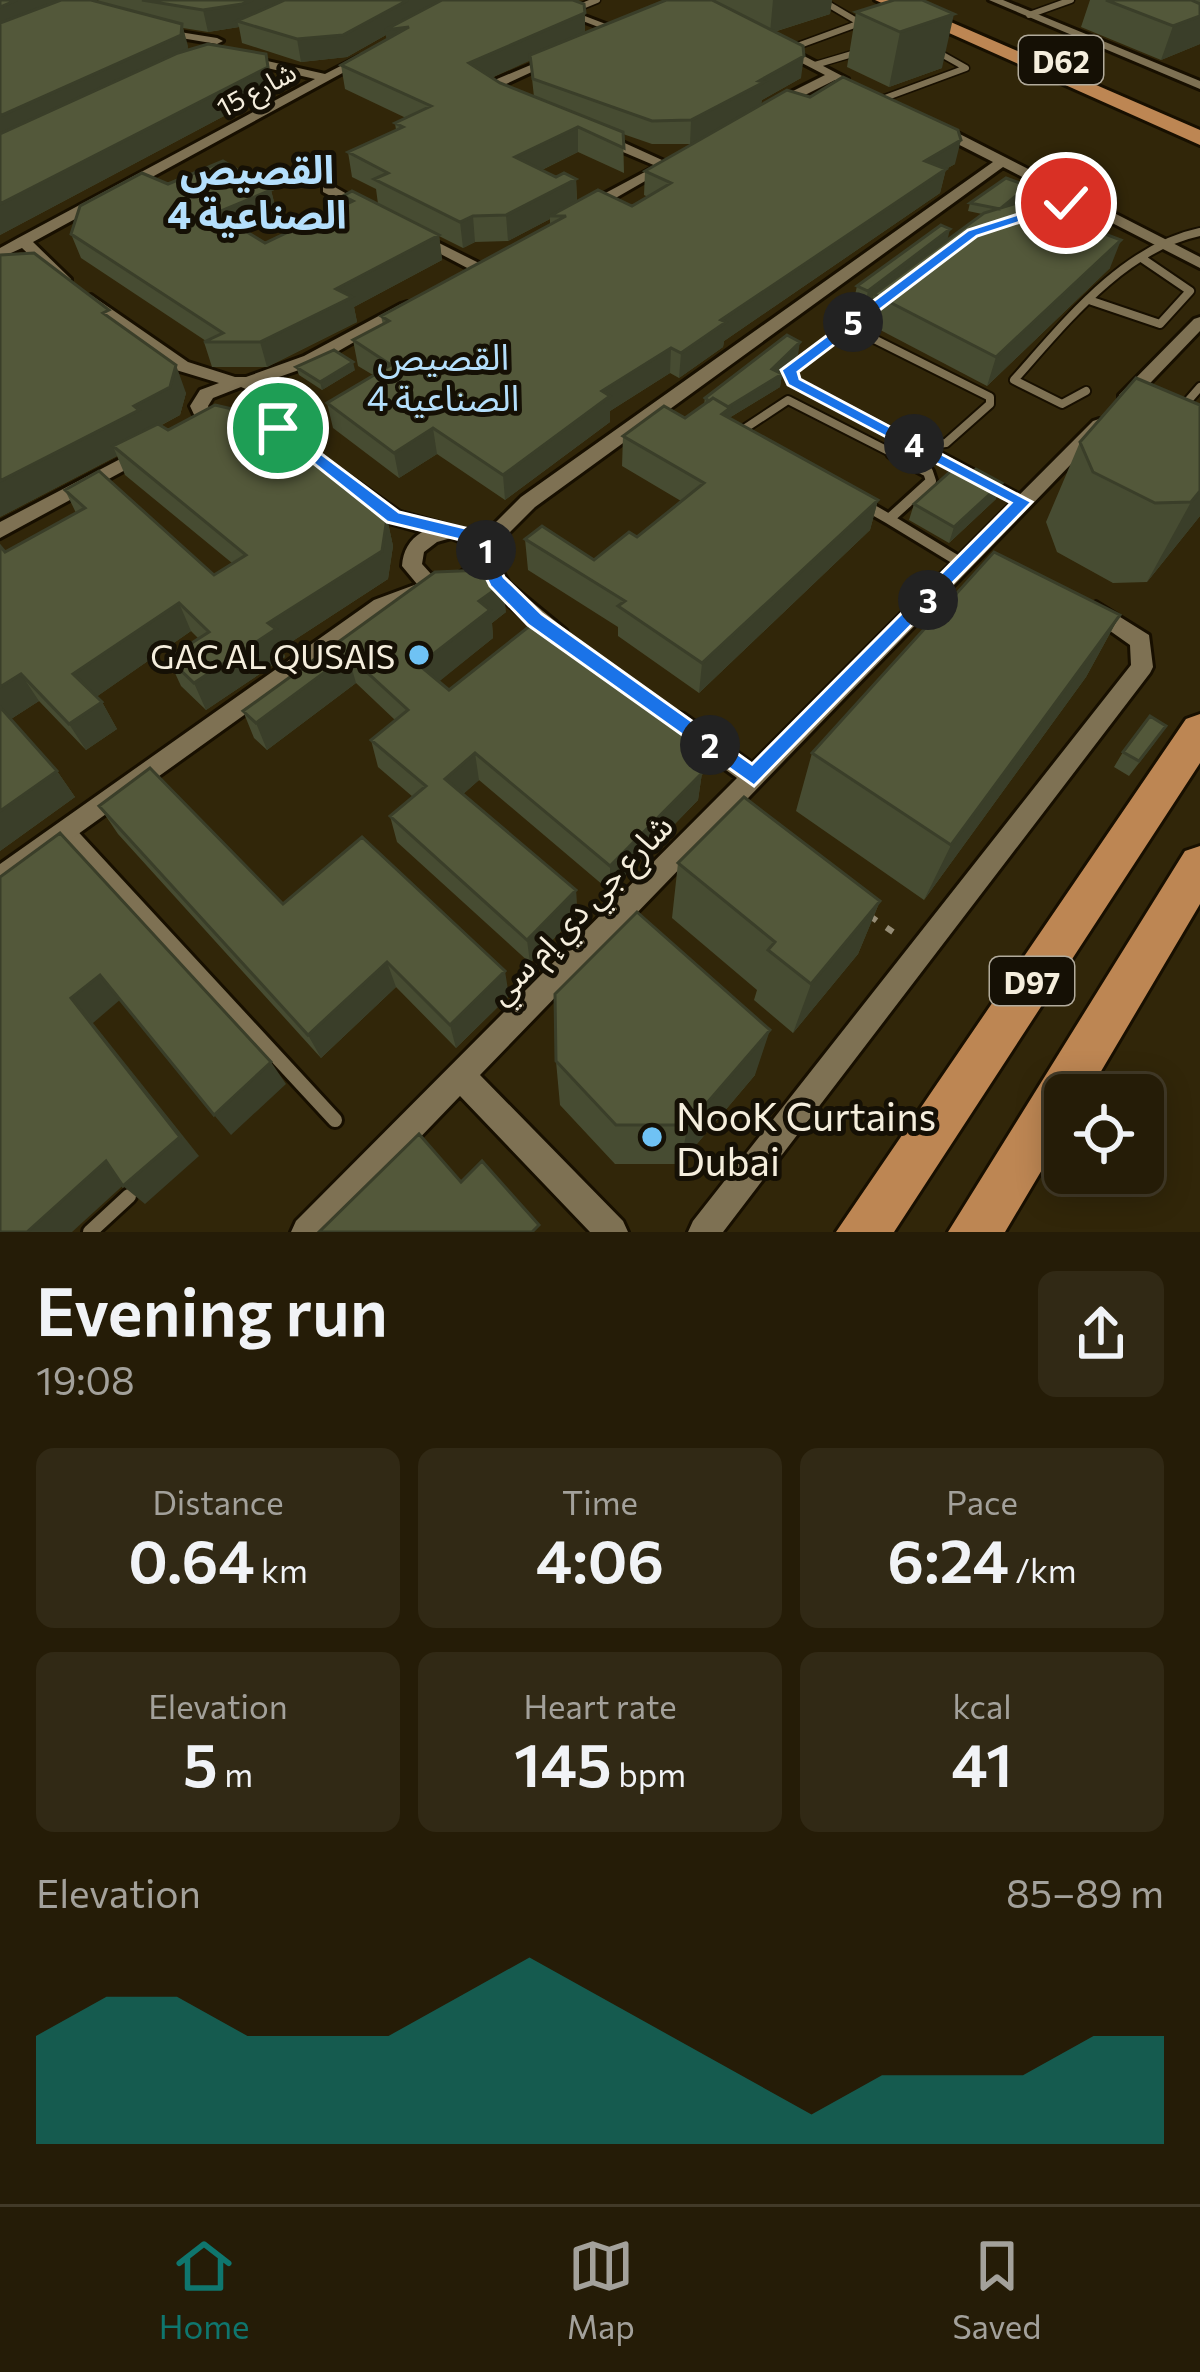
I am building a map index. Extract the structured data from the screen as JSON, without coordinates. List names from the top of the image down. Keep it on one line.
{"streets":{"main road":["D62","D97"],"street":["شارع 15","شارع جي دي إم سي"]},"districts":["القصيص الصناعية 4","القصيص الصناعية 4"],"places":["GAC AL QUSAIS","NooK Curtains Dubai"],"page":{"pins":["5","4","1","3","2"],"heading":["Evening run","19:08"],"stats":[["Distance","0.64 km"],["Time","4:06"],["Pace","6:24 /km"],["Elevation","5 m"],["Heart rate","145 bpm"],["kcal","41"]],"chart":["Elevation","85–89 m"],"tabs":["Home","Map","Saved"]}}
